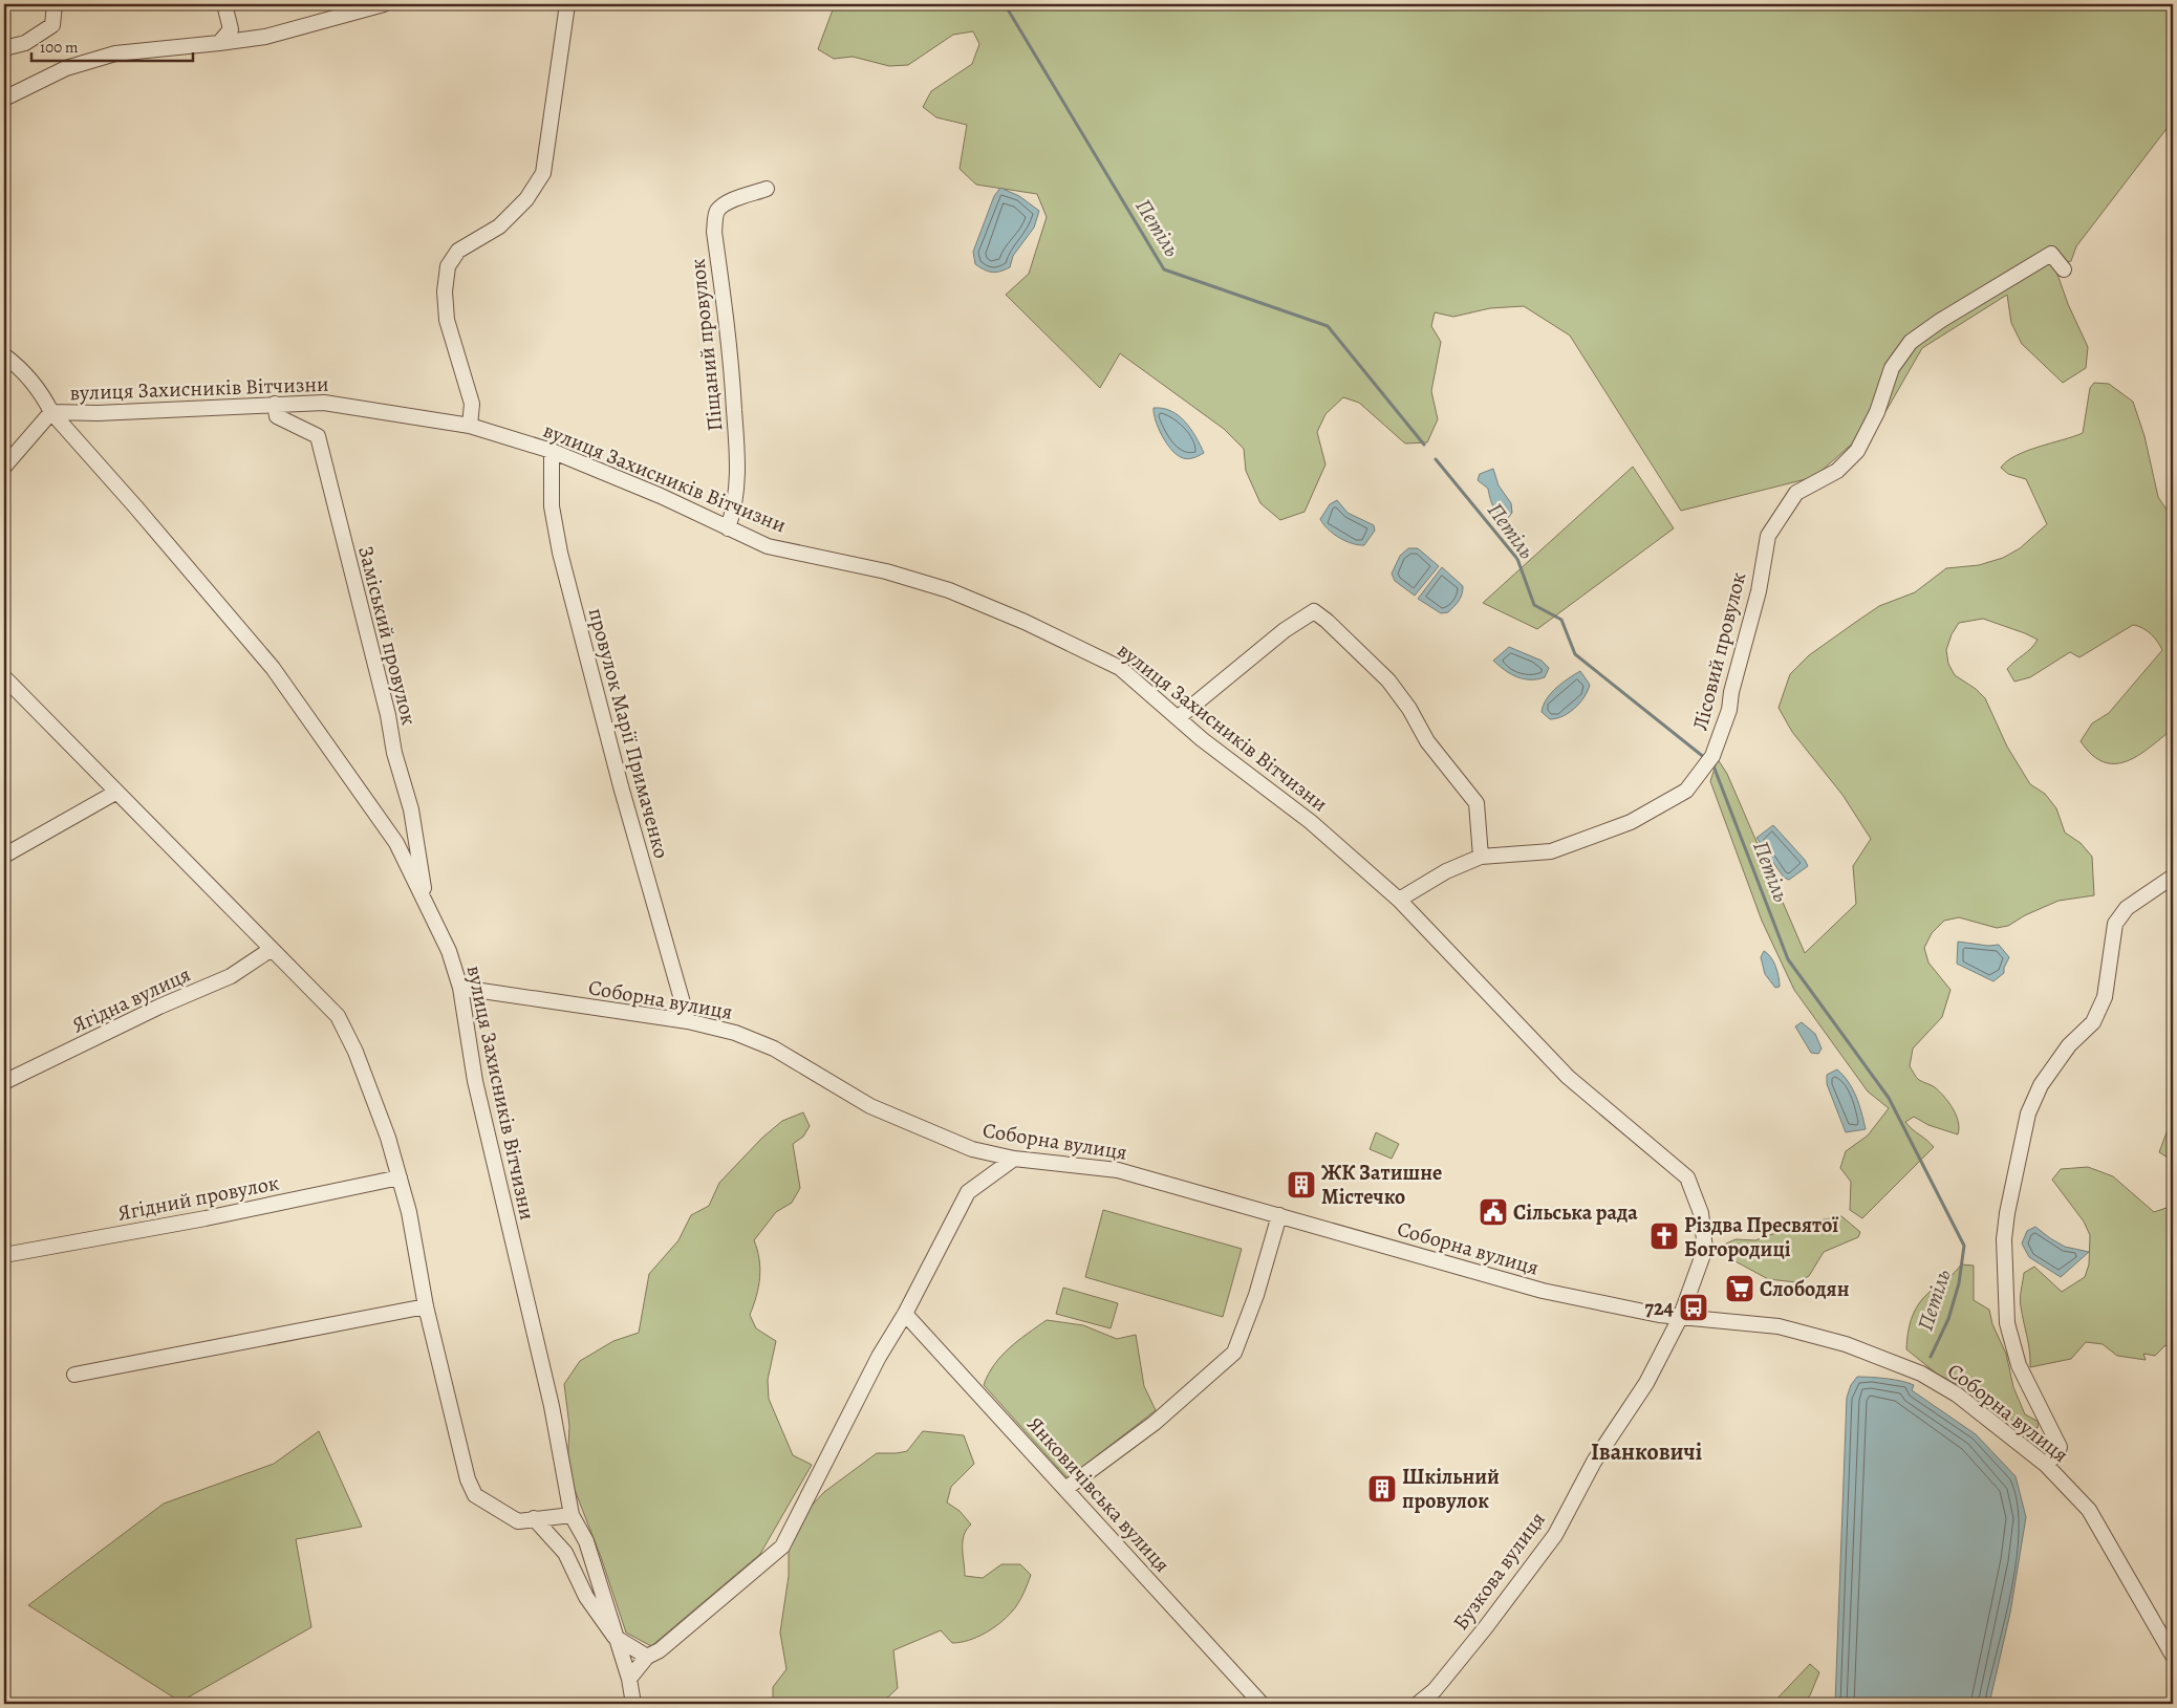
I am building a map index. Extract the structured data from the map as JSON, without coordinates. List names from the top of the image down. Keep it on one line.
{"streets":{"street":["Піщаний провулок","вулиця Захисників Вітчизни","Заміський провулок","Лісовий провулок","провулок Марії Примаченко","Ягідна вулиця","Соборна вулиця","Ягідний провулок","Янковичівська вулиця","Бузкова вулиця"]},"crossings":[["Піщаний провулок","вулиця Захисників Вітчизни"],["вулиця Захисників Вітчизни","Заміський провулок"],["вулиця Захисників Вітчизни","Лісовий провулок"],["вулиця Захисників Вітчизни","провулок Марії Примаченко"],["вулиця Захисників Вітчизни","Соборна вулиця"],["вулиця Захисників Вітчизни","Бузкова вулиця"],["провулок Марії Примаченко","Соборна вулиця"],["Соборна вулиця","Бузкова вулиця"]],"districts":["Іванковичі"],"water":["Петіль"],"places":{"building":["ЖК Затишне Містечко","Шкільний провулок"],"public building":["Cільська рада"],"church":["Різдва Пресвятої Богородиці"],"supermarket":["Слободян"],"bus stop":["724"]},"scale_bar":"100 m"}
